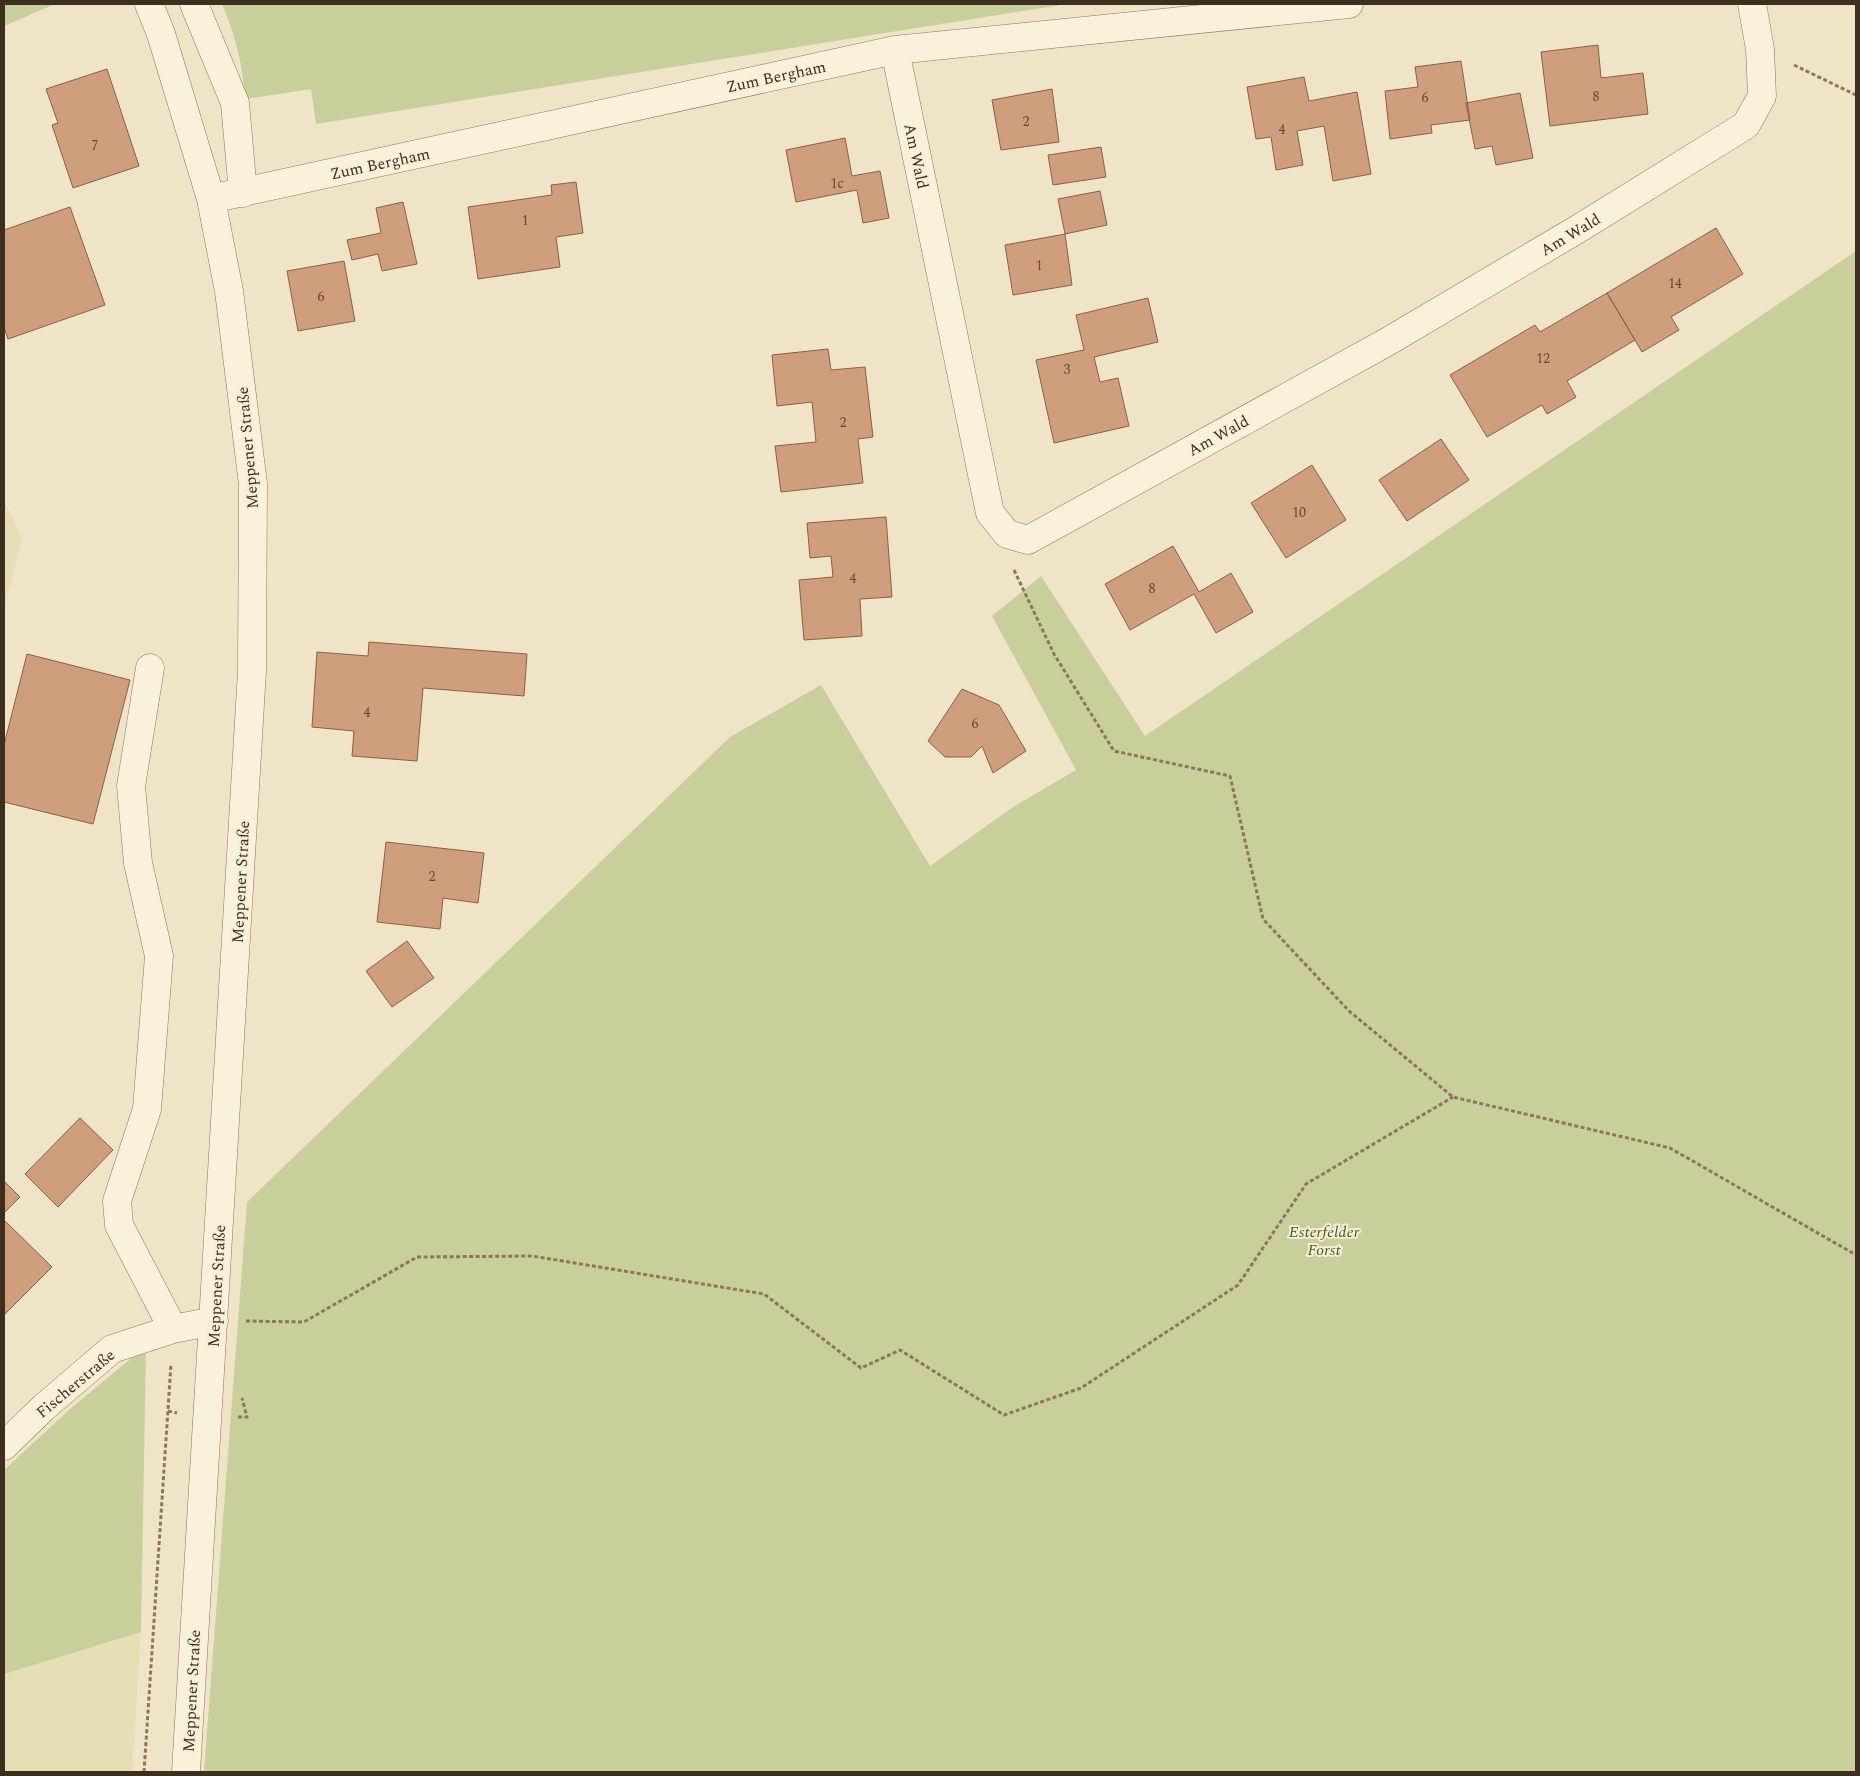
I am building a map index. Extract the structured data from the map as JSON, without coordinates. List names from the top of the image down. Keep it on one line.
{"streets":{"street":["Zum Bergham","Am Wald","Meppener Straße","Fischerstraße"]},"crossings":[["Zum Bergham","Am Wald"],["Zum Bergham","Meppener Straße"],["Meppener Straße","Fischerstraße"]],"parks":["Esterfelder Forst"],"house_numbers":["8","6","2","4","7","1c","1","1","14","6","12","3","2","10","4","8","4","6","2"]}
